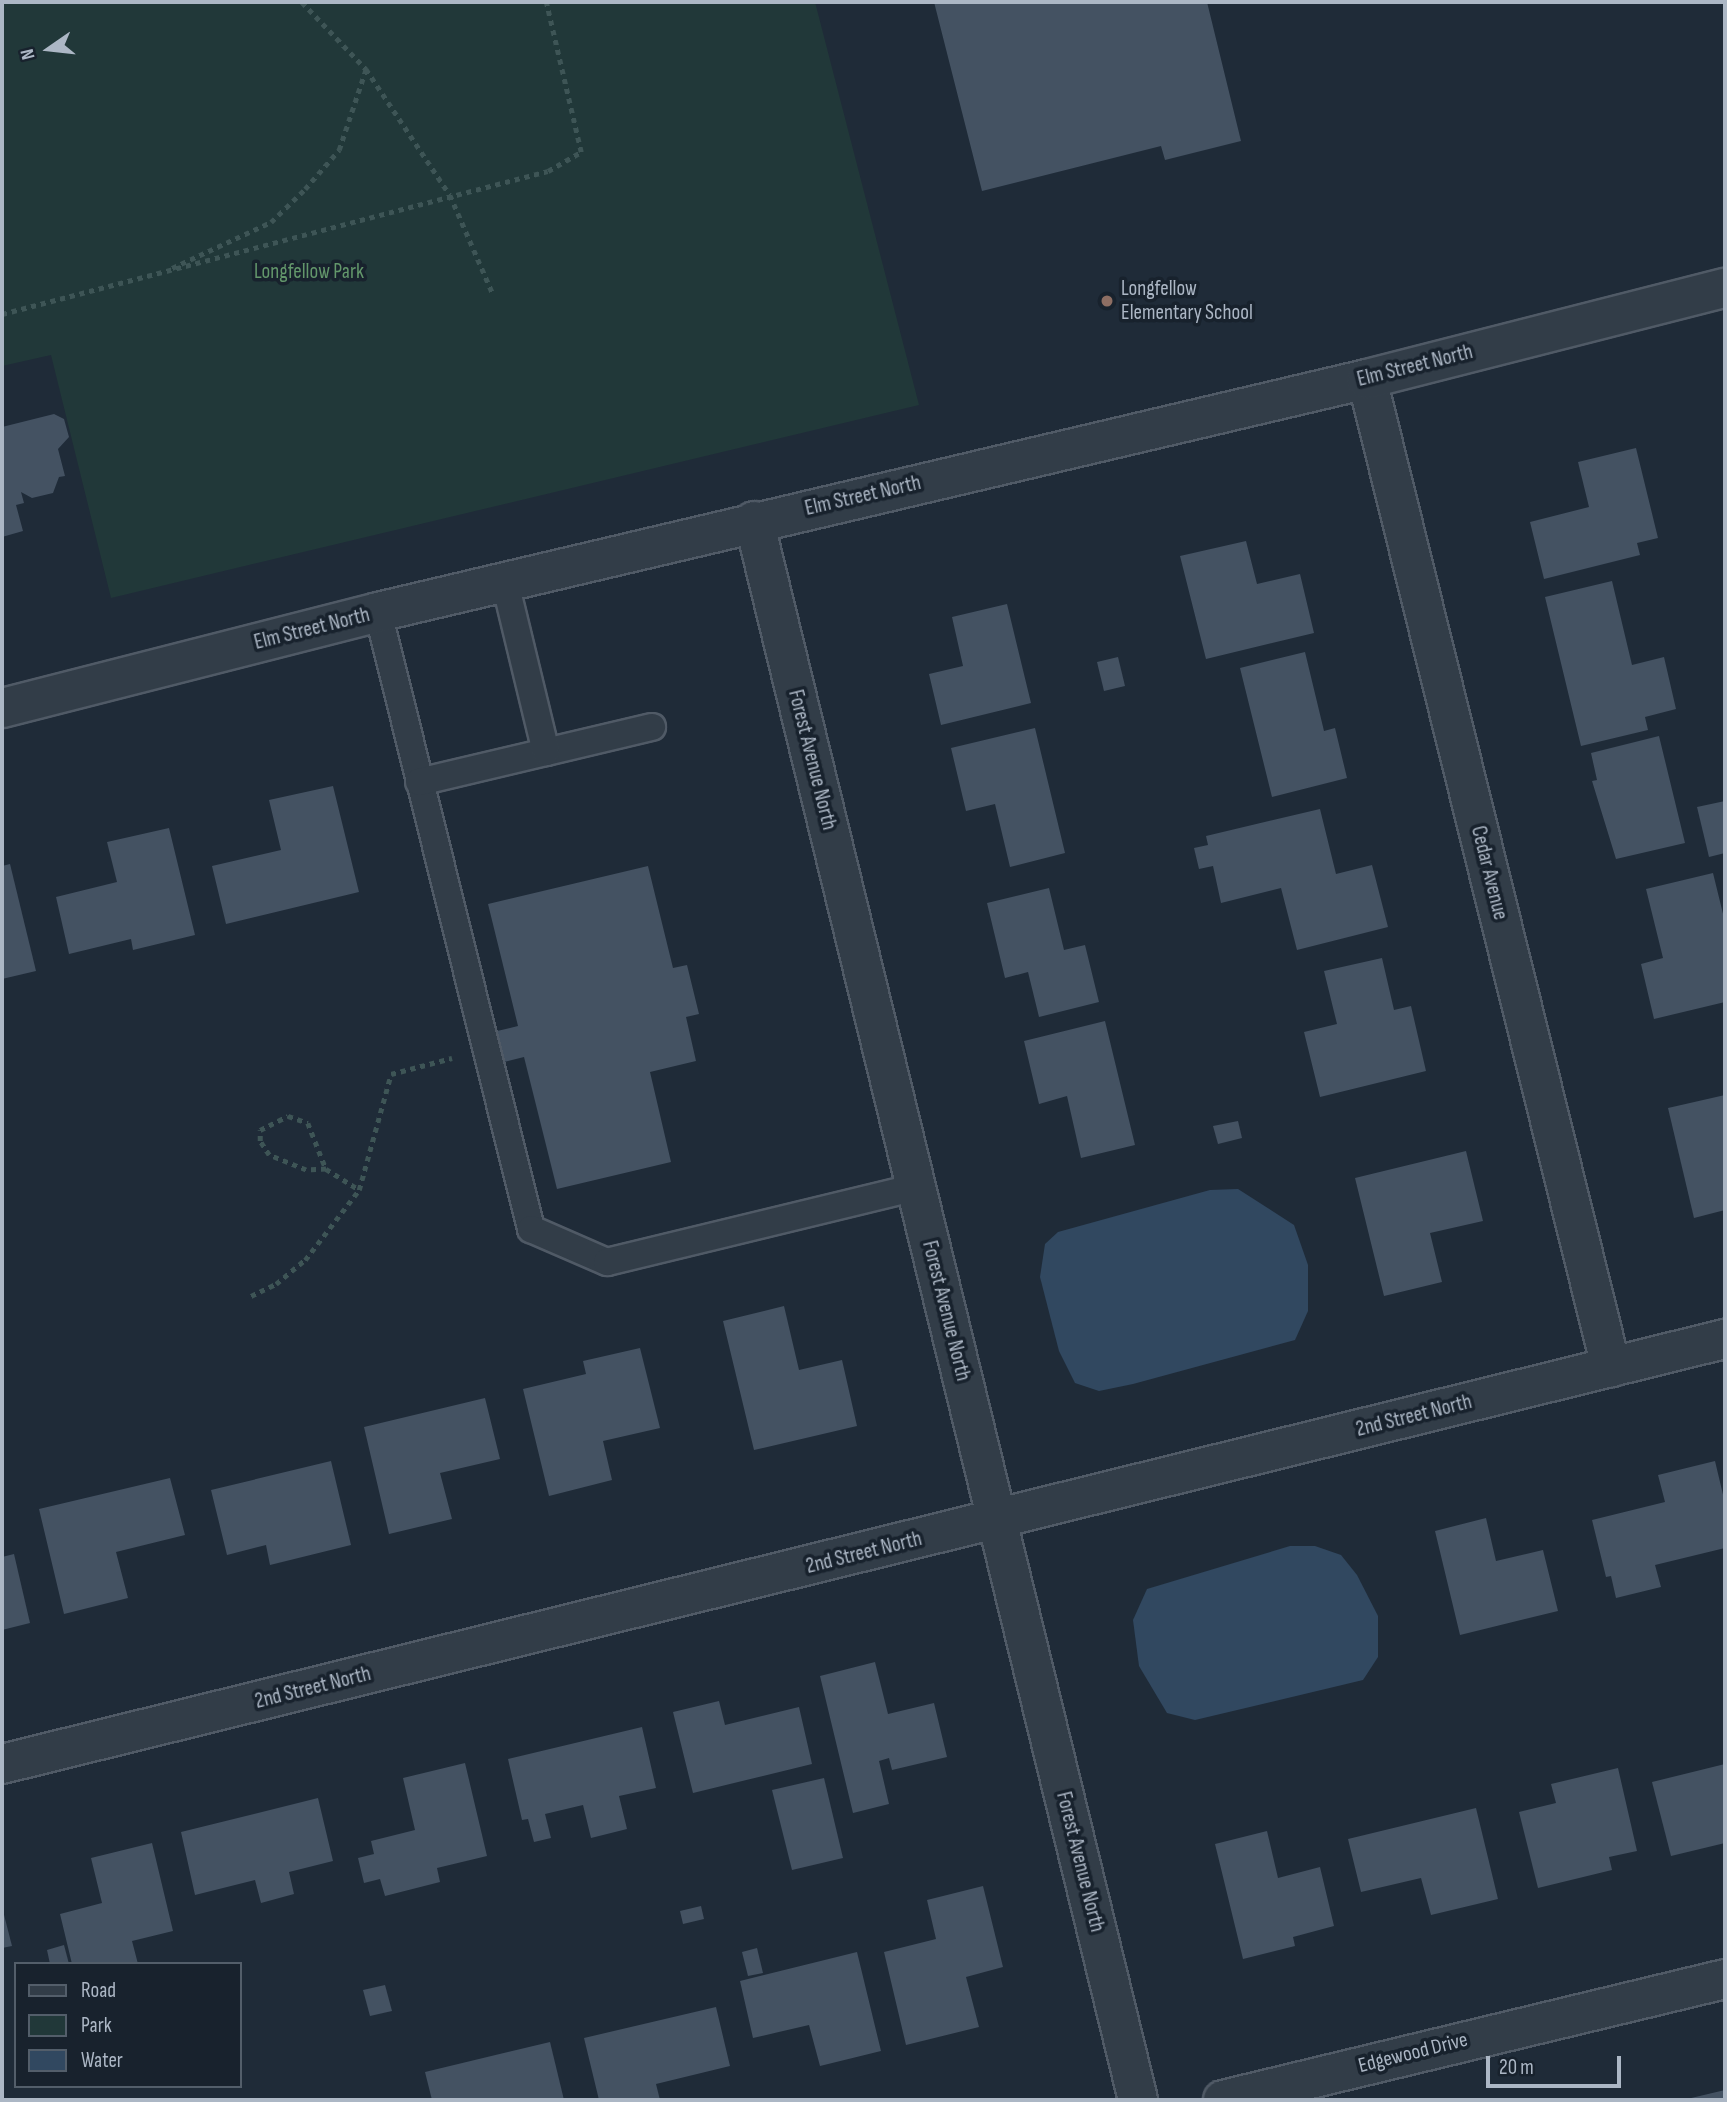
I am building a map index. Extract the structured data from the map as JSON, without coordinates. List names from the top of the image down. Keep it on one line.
{"streets":{"street":["Elm Street North","Forest Avenue North","Cedar Avenue","2nd Street North","Edgewood Drive"]},"crossings":[["Elm Street North","Forest Avenue North"],["Elm Street North","Cedar Avenue"],["Forest Avenue North","2nd Street North"],["Cedar Avenue","2nd Street North"]],"parks":["Longfellow Park"],"places":["Longfellow Elementary School"],"legend":["Road","Park","Water"],"scale_bar":"20 m","north":"left"}
